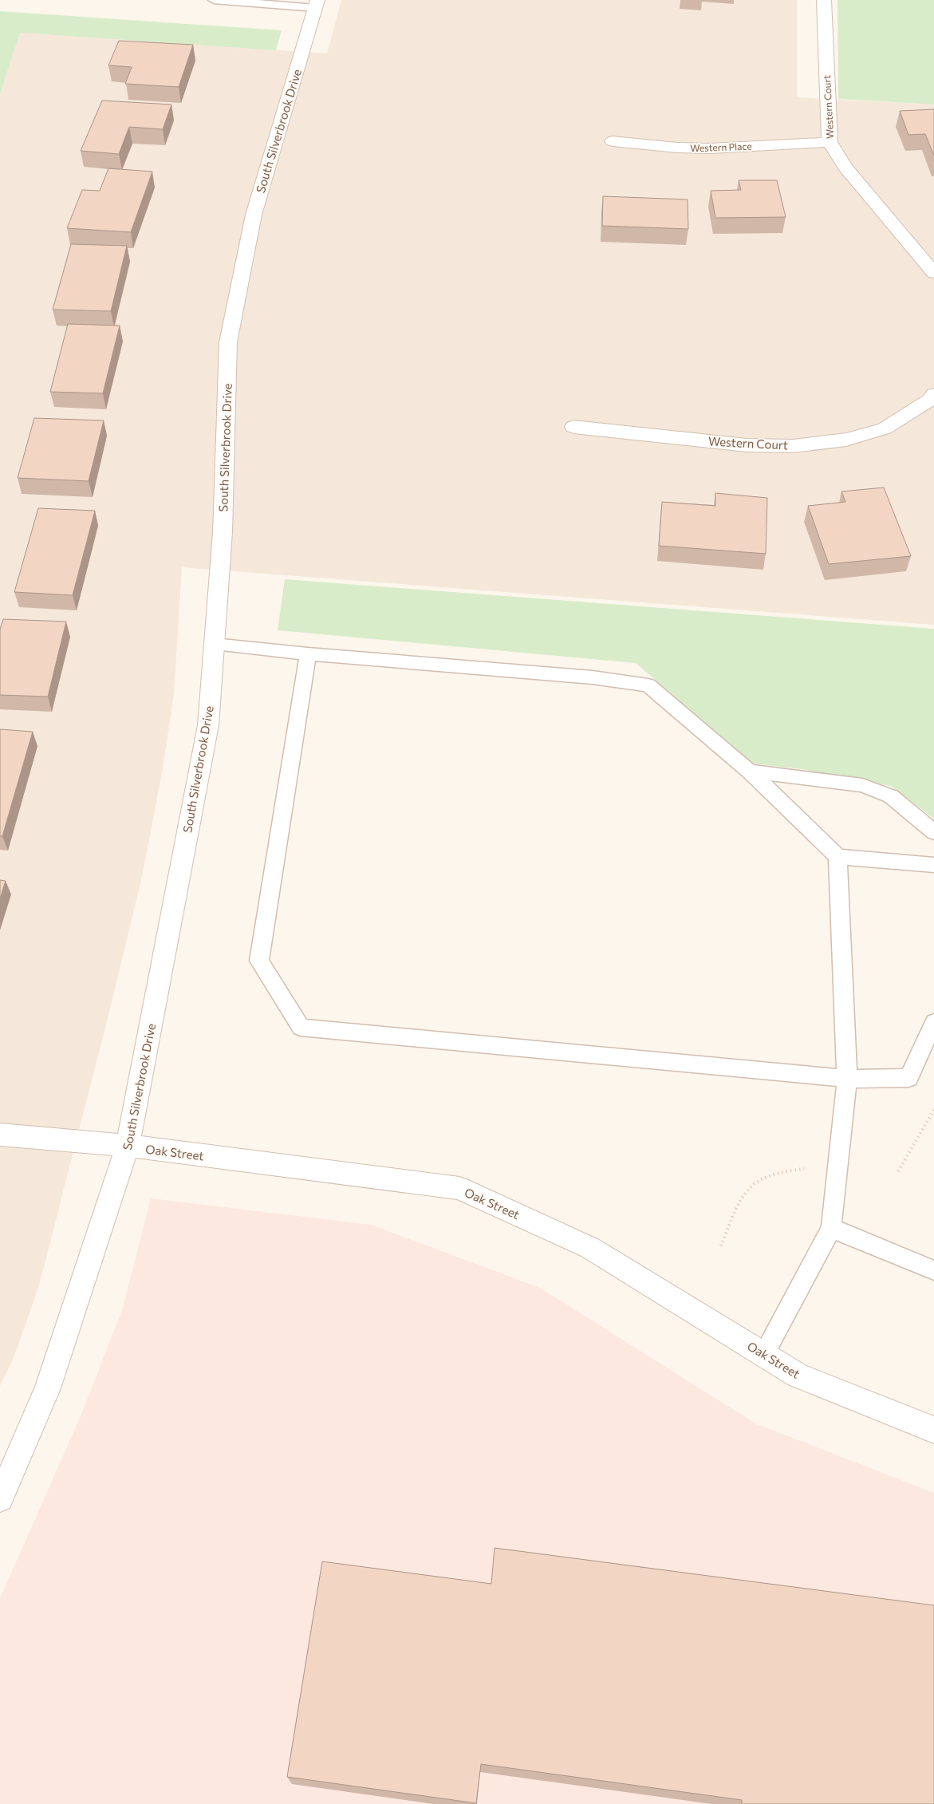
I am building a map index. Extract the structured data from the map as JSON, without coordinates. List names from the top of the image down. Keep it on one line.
{"streets":{"street":["Western Court","South Silverbrook Drive","Western Place","Oak Street"]},"crossings":[["Western Court","Western Place"],["South Silverbrook Drive","Oak Street"]]}
